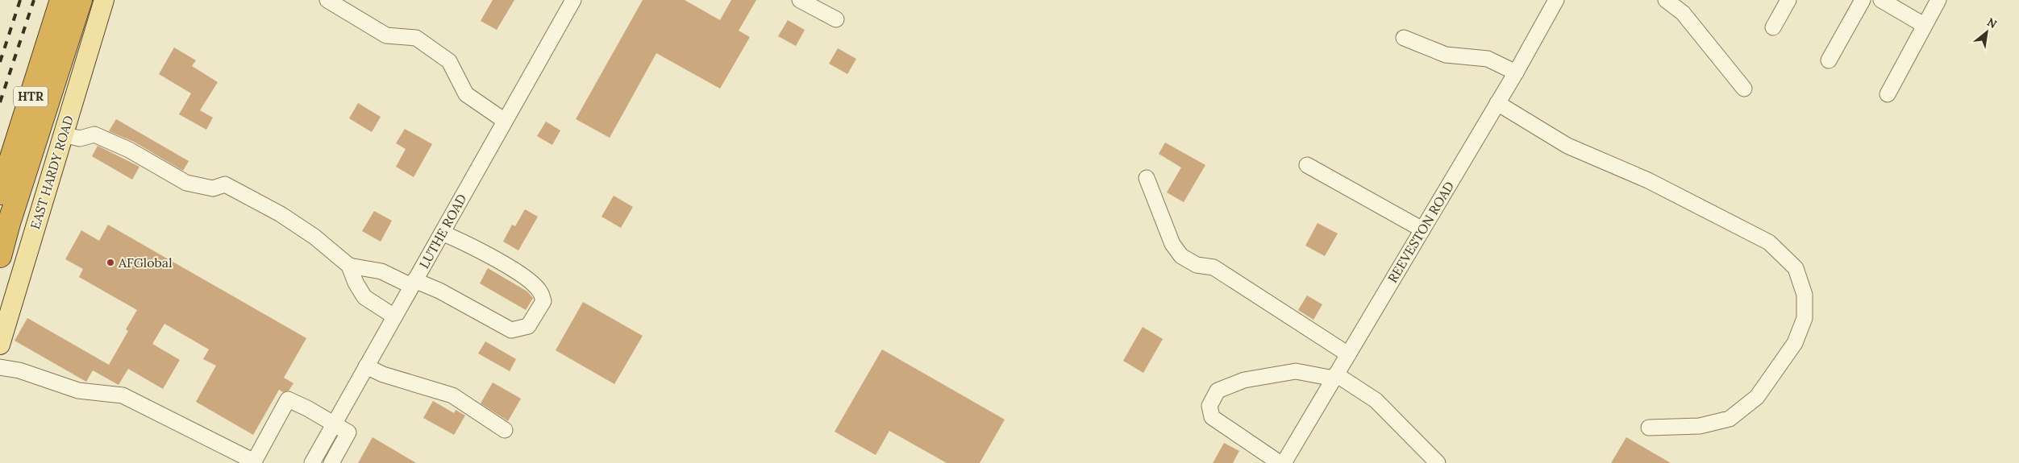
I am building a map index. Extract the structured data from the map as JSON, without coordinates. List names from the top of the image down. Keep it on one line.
{"streets":{"highway":["HTR"],"main road":["EAST HARDY ROAD"],"street":["LUTHE ROAD","REEVESTON ROAD"]},"places":["AFGlobal"],"north":"top right"}
